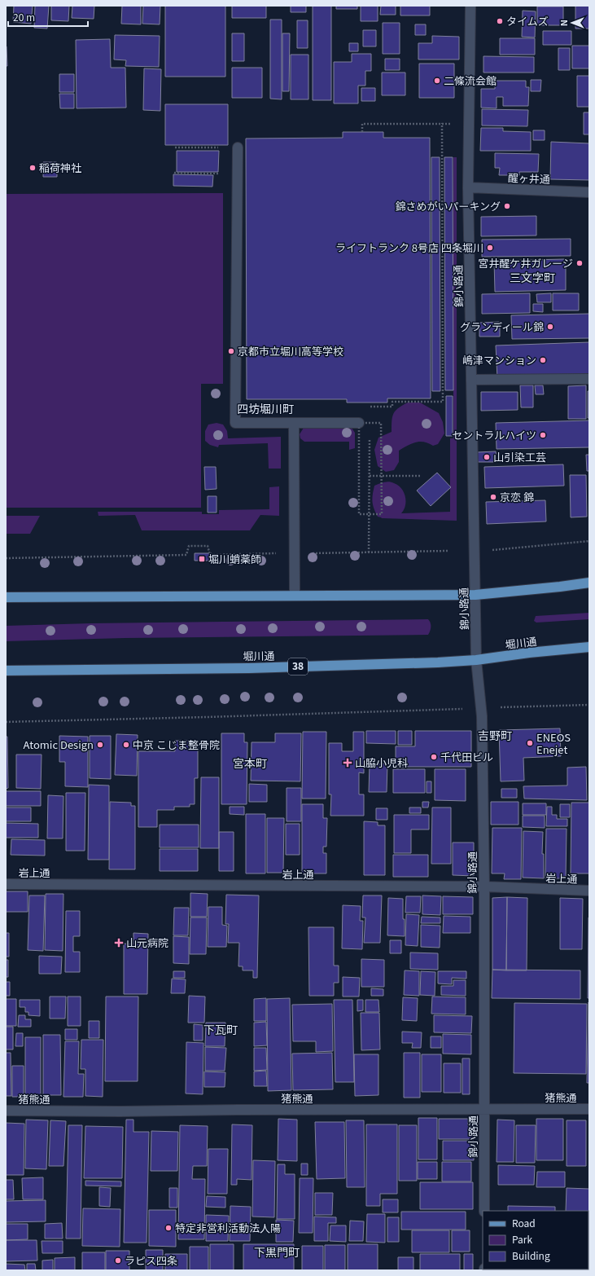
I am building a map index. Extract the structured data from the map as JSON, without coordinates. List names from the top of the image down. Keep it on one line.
{"streets":{"main road":["堀川通","38"],"street":["醒ヶ井通","錦小路通","岩上通","猪熊通"]},"crossings":[["醒ヶ井通","錦小路通"],["錦小路通","堀川通"],["錦小路通","岩上通"],["錦小路通","猪熊通"]],"districts":["三文字町","四坊堀川町","吉野町","宮本町","下瓦町","下黒門町"],"places":{"other":["タイムズ","二條流会館","稲荷神社","錦さめがいパーキング","ライフトランク 8号店 四条堀川","宮井醒ケ井ガレージ","グランディール錦","京都市立堀川高等学校","嶋津マンション","セントラルハイツ","山引染工芸","京恋 錦","ENEOS Enejet","Atomic Design","中京 こじま整骨院","千代田ビル","特定非営利活動法人陽","ラピス四条"],"transit":["堀川蛸薬師"],"health":["山脇小児科","山元病院"]},"legend":["Road","Park","Building"],"scale_bar":"20 m","north":"left"}
